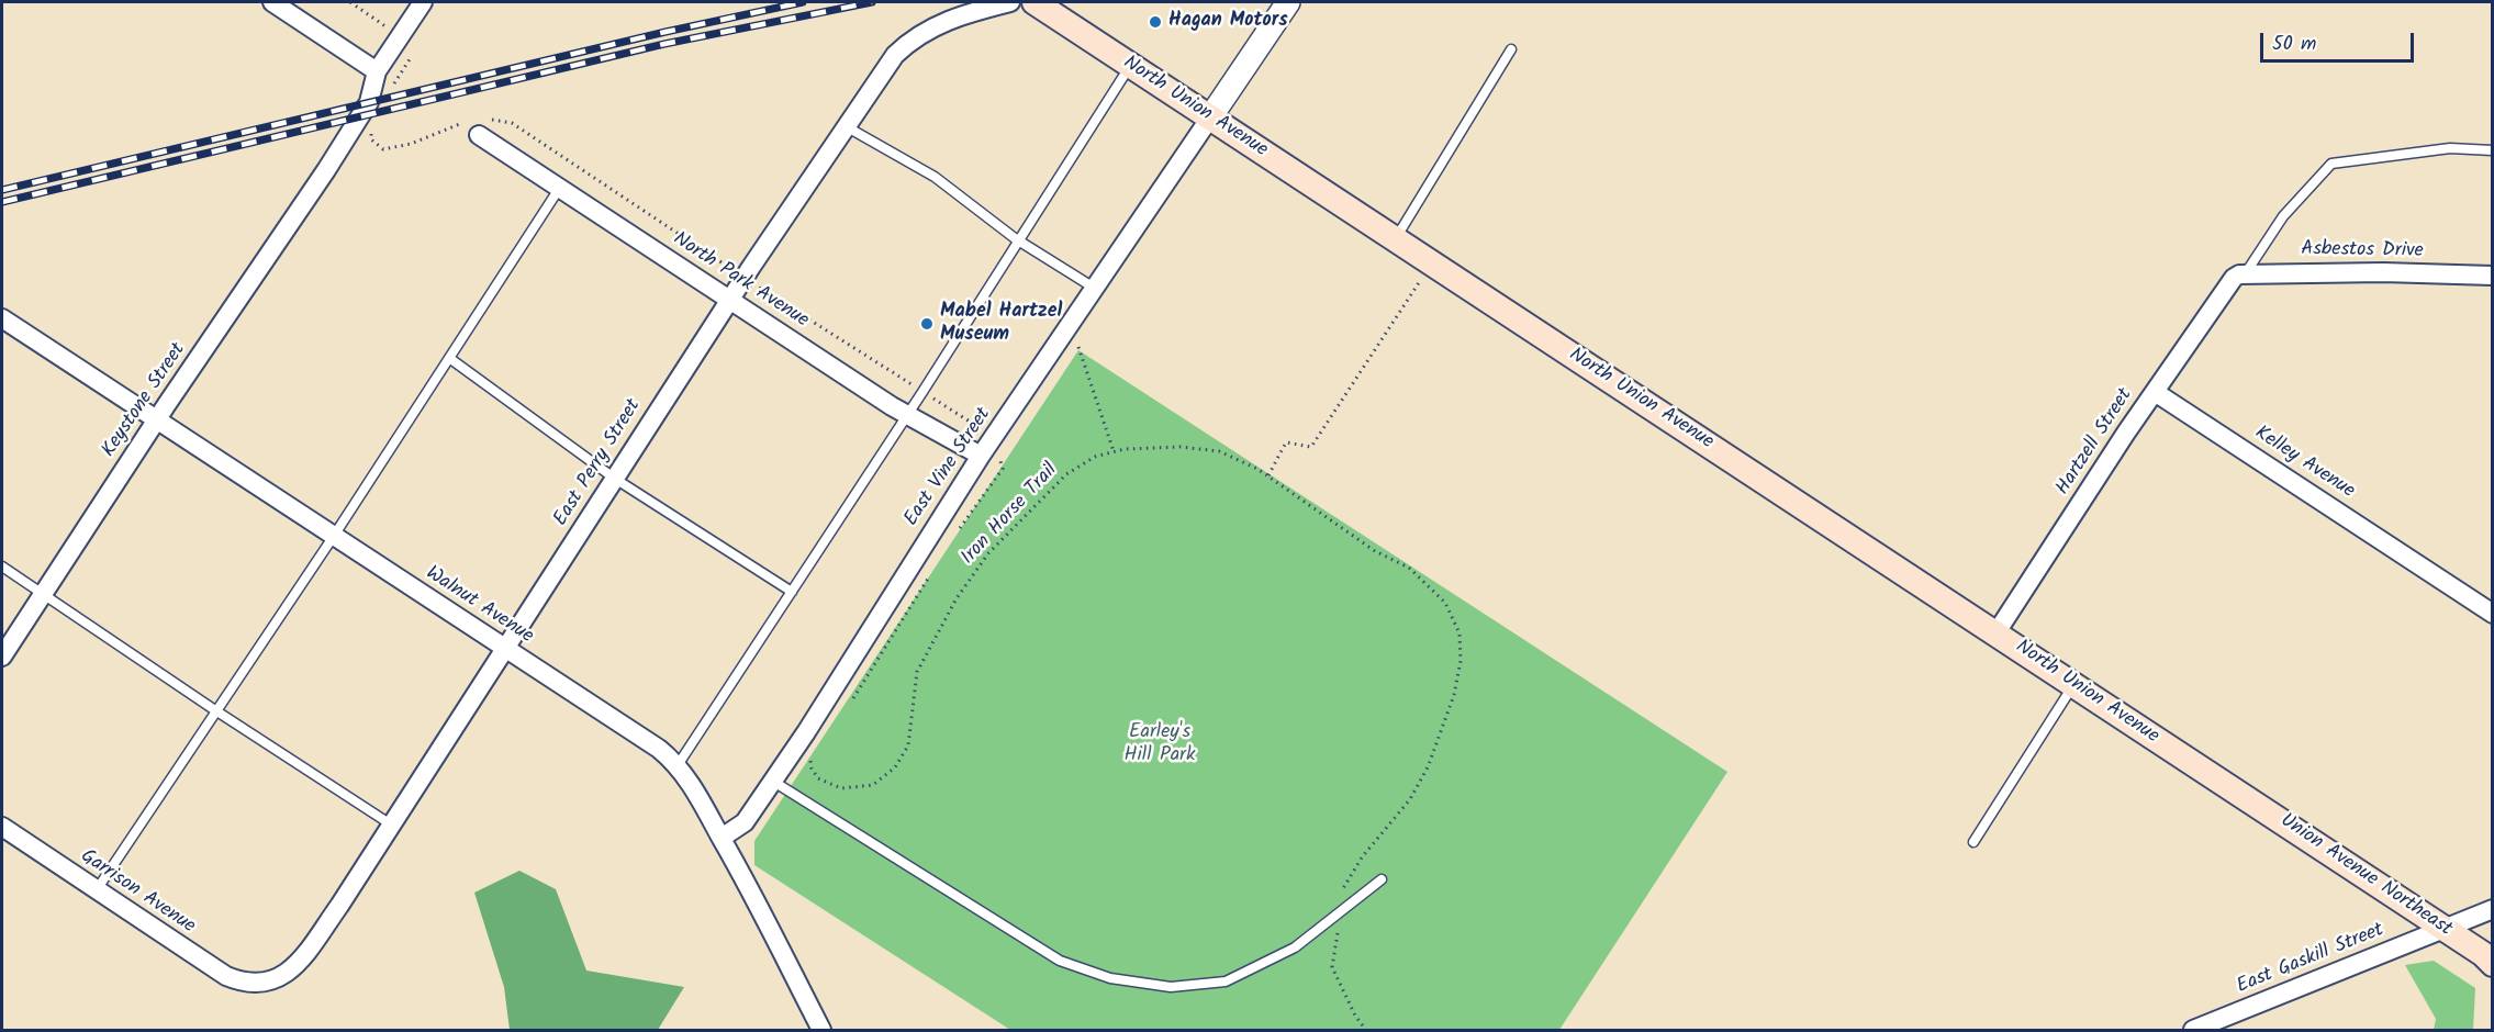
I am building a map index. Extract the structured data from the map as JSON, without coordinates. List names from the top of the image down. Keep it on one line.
{"streets":{"main road":["North Union Avenue","Union Avenue Northeast"],"street":["Asbestos Drive","North Park Avenue","Keystone Street","Hartzell Street","East Perry Street","Kelley Avenue","East Vine Street","Walnut Avenue","Garrison Avenue","East Gaskill Street"],"path":["Iron Horse Trail"]},"crossings":[["North Union Avenue","Hartzell Street"],["North Union Avenue","East Vine Street"],["North Union Avenue","Union Avenue Northeast"],["Asbestos Drive","Hartzell Street"],["North Park Avenue","East Perry Street"],["North Park Avenue","East Vine Street"],["Keystone Street","Walnut Avenue"],["Hartzell Street","Kelley Avenue"],["East Perry Street","Walnut Avenue"],["East Perry Street","Garrison Avenue"],["East Vine Street","Walnut Avenue"],["Union Avenue Northeast","East Gaskill Street"]],"parks":["Earley's Hill Park"],"places":["Hagan Motors","Mabel Hartzel Museum"],"scale_bar":"50 m"}
